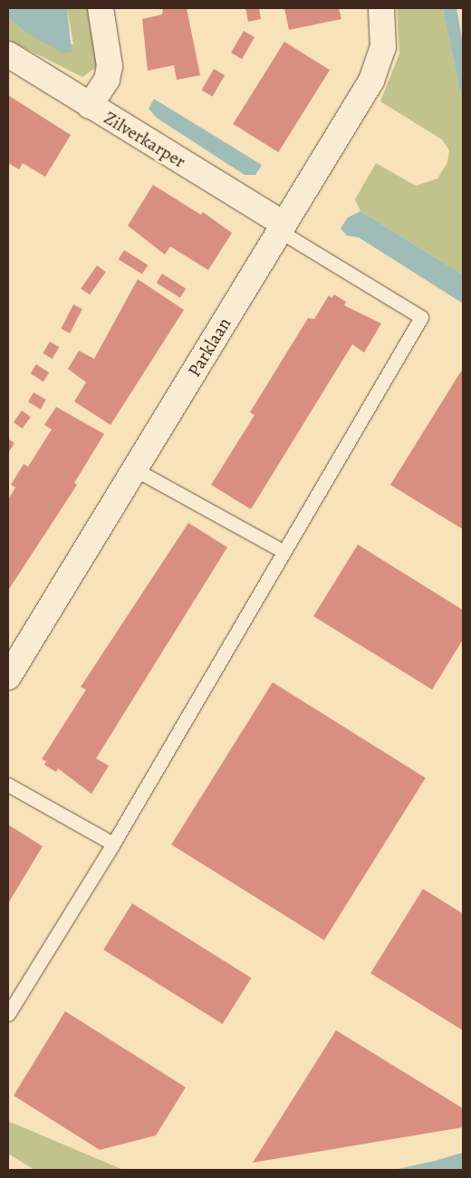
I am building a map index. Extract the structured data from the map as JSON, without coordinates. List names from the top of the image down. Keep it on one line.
{"streets":{"street":["Zilverkarper","Parklaan"]},"crossings":[["Zilverkarper","Parklaan"]]}
